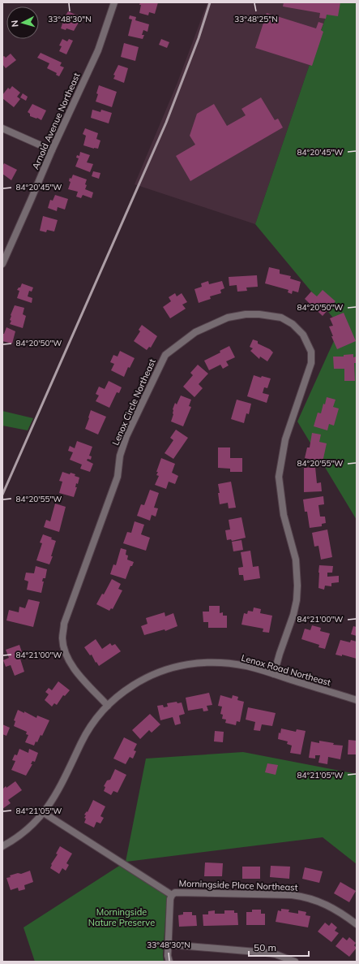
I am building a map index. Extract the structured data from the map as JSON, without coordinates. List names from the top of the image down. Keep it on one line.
{"streets":{"street":["Arnold Avenue Northeast","Lenox Circle Northeast","Lenox Road Northeast","Morningside Place Northeast"]},"crossings":[["Lenox Circle Northeast","Lenox Road Northeast"],["Lenox Road Northeast","Morningside Place Northeast"]],"parks":["Morningside Nature Preserve"],"scale_bar":"50 m","north":"left","coordinates":["33°48'30\"N","33°48'25\"N","84°20'45\"W","84°20'50\"W","84°20'55\"W","84°21'00\"W","84°21'05\"W"]}
